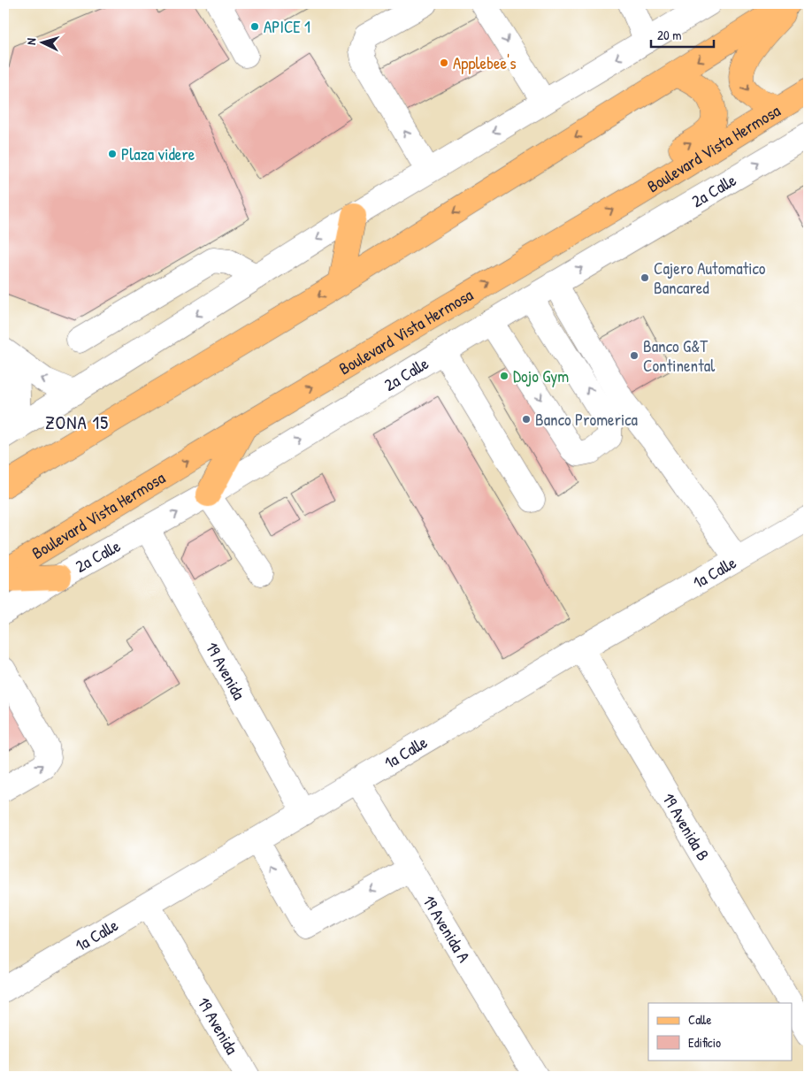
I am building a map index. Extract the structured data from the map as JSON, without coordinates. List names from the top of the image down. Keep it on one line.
{"streets":{"main road":["Boulevard Vista Hermosa"],"street":["2a Calle","1a Calle","19 Avenida","19 Avenida B","19 Avenida A"]},"crossings":[["2a Calle","19 Avenida"],["1a Calle","19 Avenida"],["1a Calle","19 Avenida B"],["1a Calle","19 Avenida A"]],"districts":["ZONA 15"],"places":["APICE 1","Applebee's","Plaza videre","Cajero Automatico Bancared","Banco G&T Continental","Dojo Gym","Banco Promerica"],"legend":["Calle","Edificio"],"scale_bar":"20 m","north":"left"}
